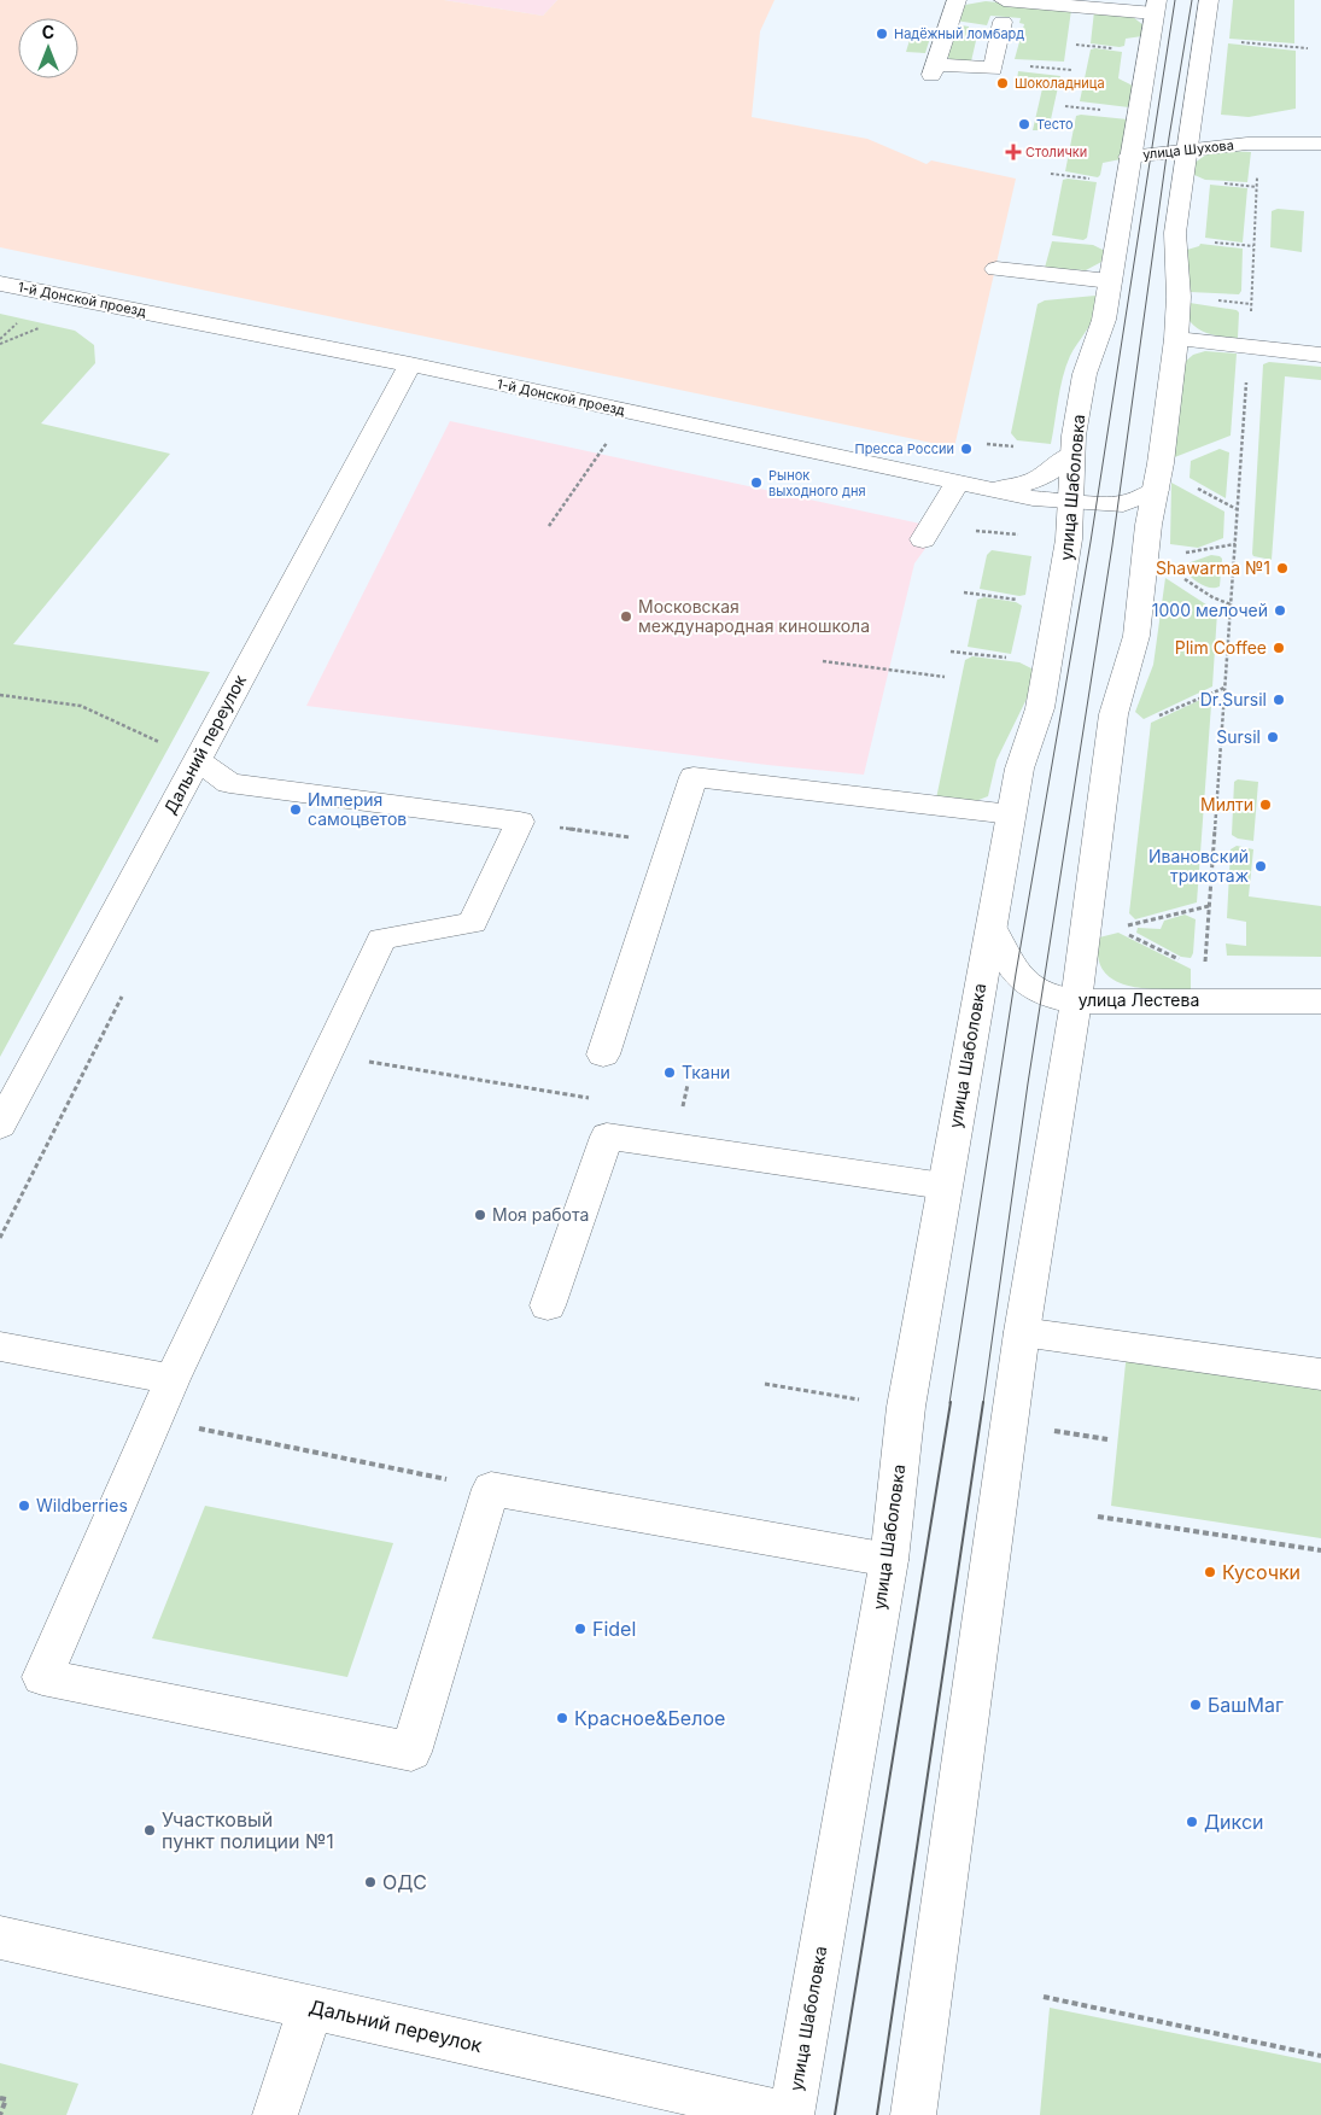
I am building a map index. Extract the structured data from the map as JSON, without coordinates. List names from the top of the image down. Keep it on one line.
{"streets":{"main road":["улица Шухова","1-й Донской проезд","улица Шаболовка","Дальний переулок","улица Лестева"]},"crossings":[["улица Шухова","улица Шаболовка"],["1-й Донской проезд","улица Шаболовка"],["1-й Донской проезд","Дальний переулок"],["улица Шаболовка","Дальний переулок"],["улица Шаболовка","улица Лестева"]],"places":{"other":["Надёжный ломбард","Шоколадница","Тесто","Пресса России","Рынок выходного дня","Shawarma №1","1000 мелочей","Московская международная киношкола","Plim Coffee","Dr.Sursil","Sursil","Милти","Империя самоцветов","Ивановский трикотаж","Ткани","Моя работа","Wildberries","Кусочки","Fidel","БашМаг","Красное&Белое","Дикси","Участковый пункт полиции №1","ОДС"],"health":["Столички"]},"north":"top"}
